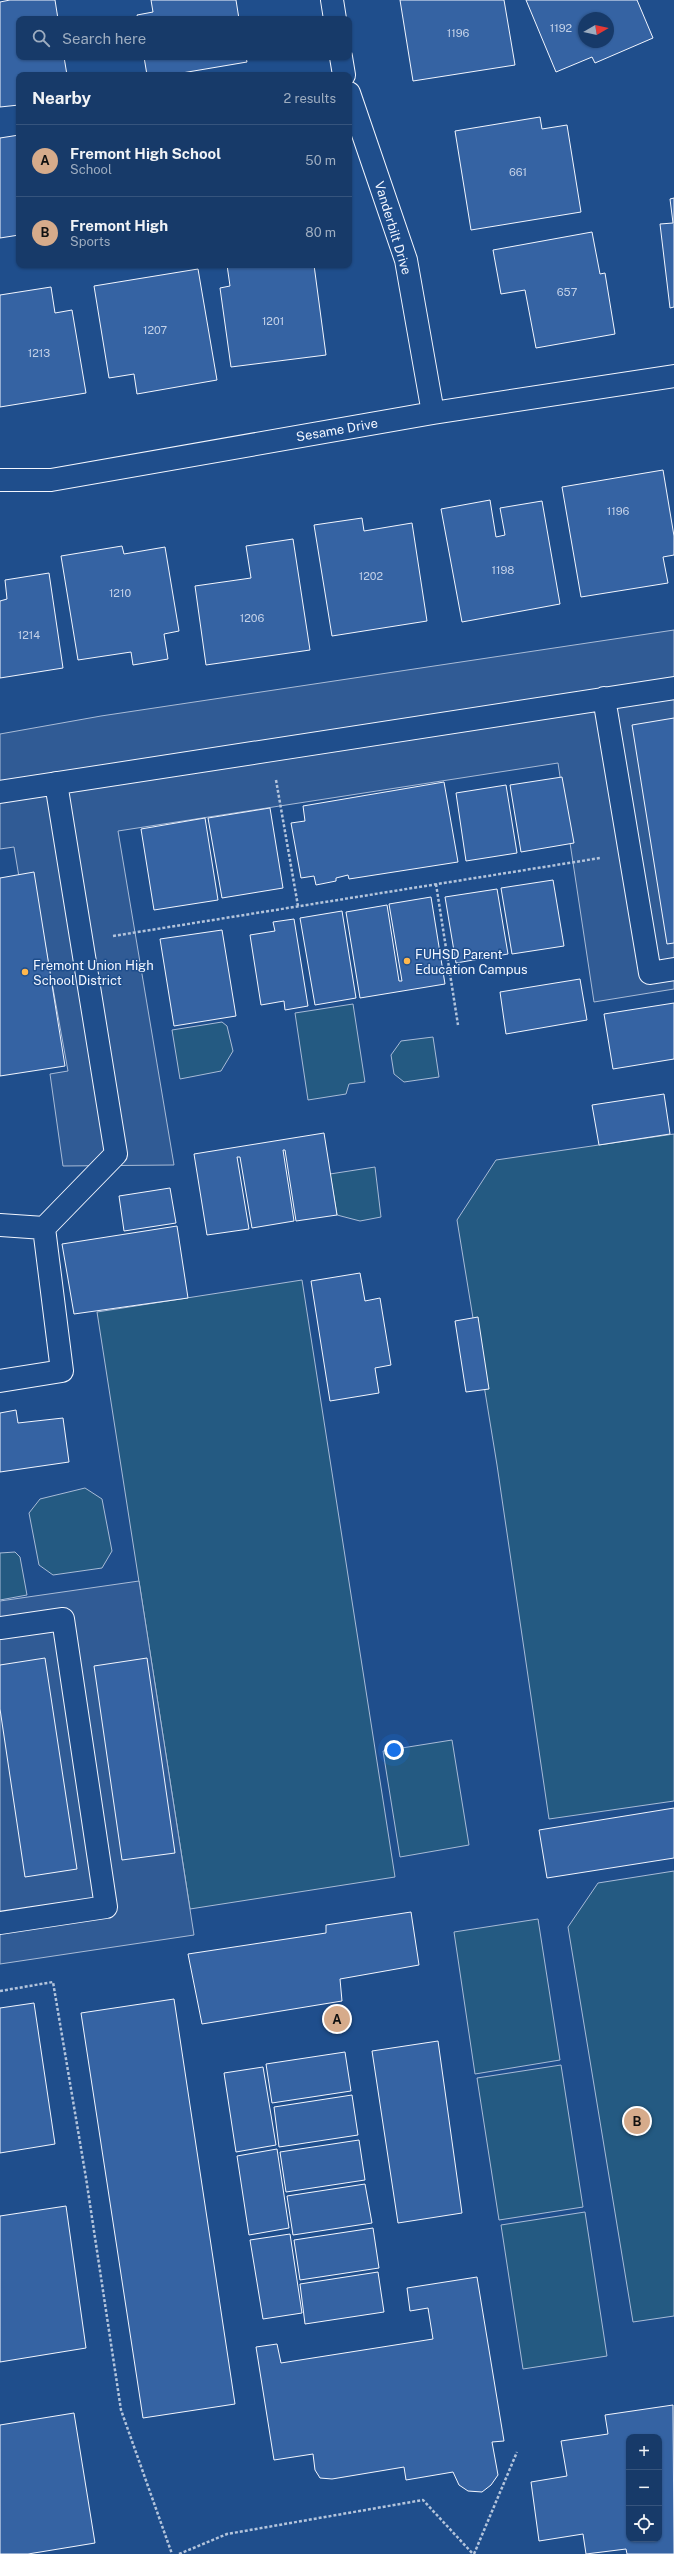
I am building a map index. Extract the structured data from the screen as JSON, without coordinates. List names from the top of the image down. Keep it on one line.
{"streets":{"street":["Vanderbilt Drive","Sesame Drive"]},"crossings":[["Vanderbilt Drive","Sesame Drive"]],"places":["FUHSD Parent Education Campus","Fremont Union High School District"],"house_numbers":["1192","1196","661","657","1201","1207","1213","1196","1198","1202","1210","1206","1214"],"north":"right","page":{"search":"Search here","heading":["Nearby","2 results"],"list":[{"mark":"A","name":"Fremont High School","note":"School","value":"50 m"},{"mark":"B","name":"Fremont High","note":"Sports","value":"80 m"}],"pins":["A","B"],"map_buttons":["+","−"]}}
